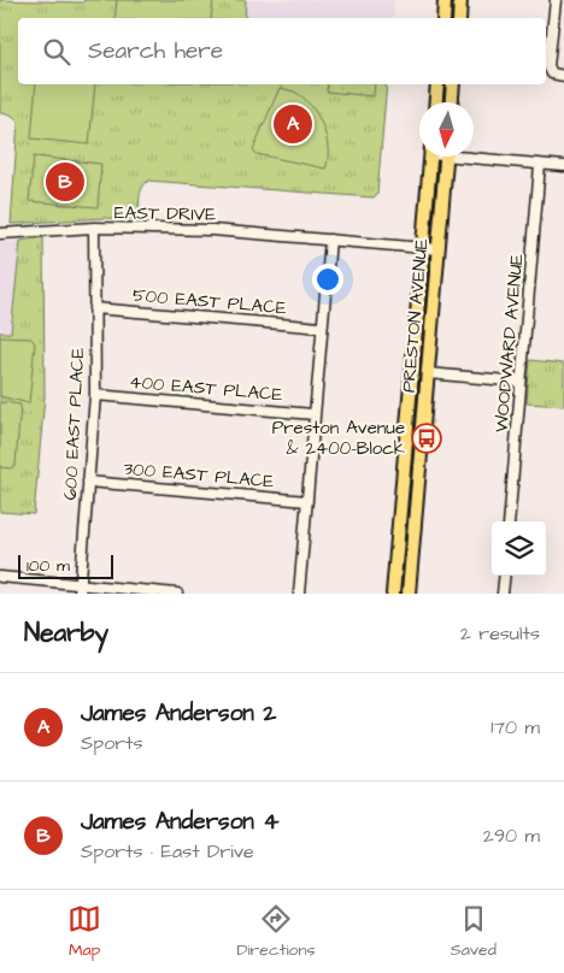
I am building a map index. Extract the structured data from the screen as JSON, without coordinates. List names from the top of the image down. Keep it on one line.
{"streets":{"main road":["PRESTON AVENUE"],"street":["EAST DRIVE","500 EAST PLACE","WOODWARD AVENUE","400 EAST PLACE","600 EAST PLACE","300 EAST PLACE"]},"crossings":[["EAST DRIVE","PRESTON AVENUE"],["EAST DRIVE","600 EAST PLACE"],["500 EAST PLACE","600 EAST PLACE"],["400 EAST PLACE","600 EAST PLACE"],["600 EAST PLACE","300 EAST PLACE"]],"places":{"bus stop":["Preston Avenue & 2400-Block"]},"scale_bar":"100 m","north":"bottom","page":{"search":"Search here","pins":["A","B"],"scale":"100 m","heading":["Nearby","2 results"],"list":[{"mark":"A","name":"James Anderson 2","note":"Sports","value":"170 m"},{"mark":"B","name":"James Anderson 4","note":"Sports · East Drive","value":"290 m"}],"nav":["Map","Directions","Saved"]}}
